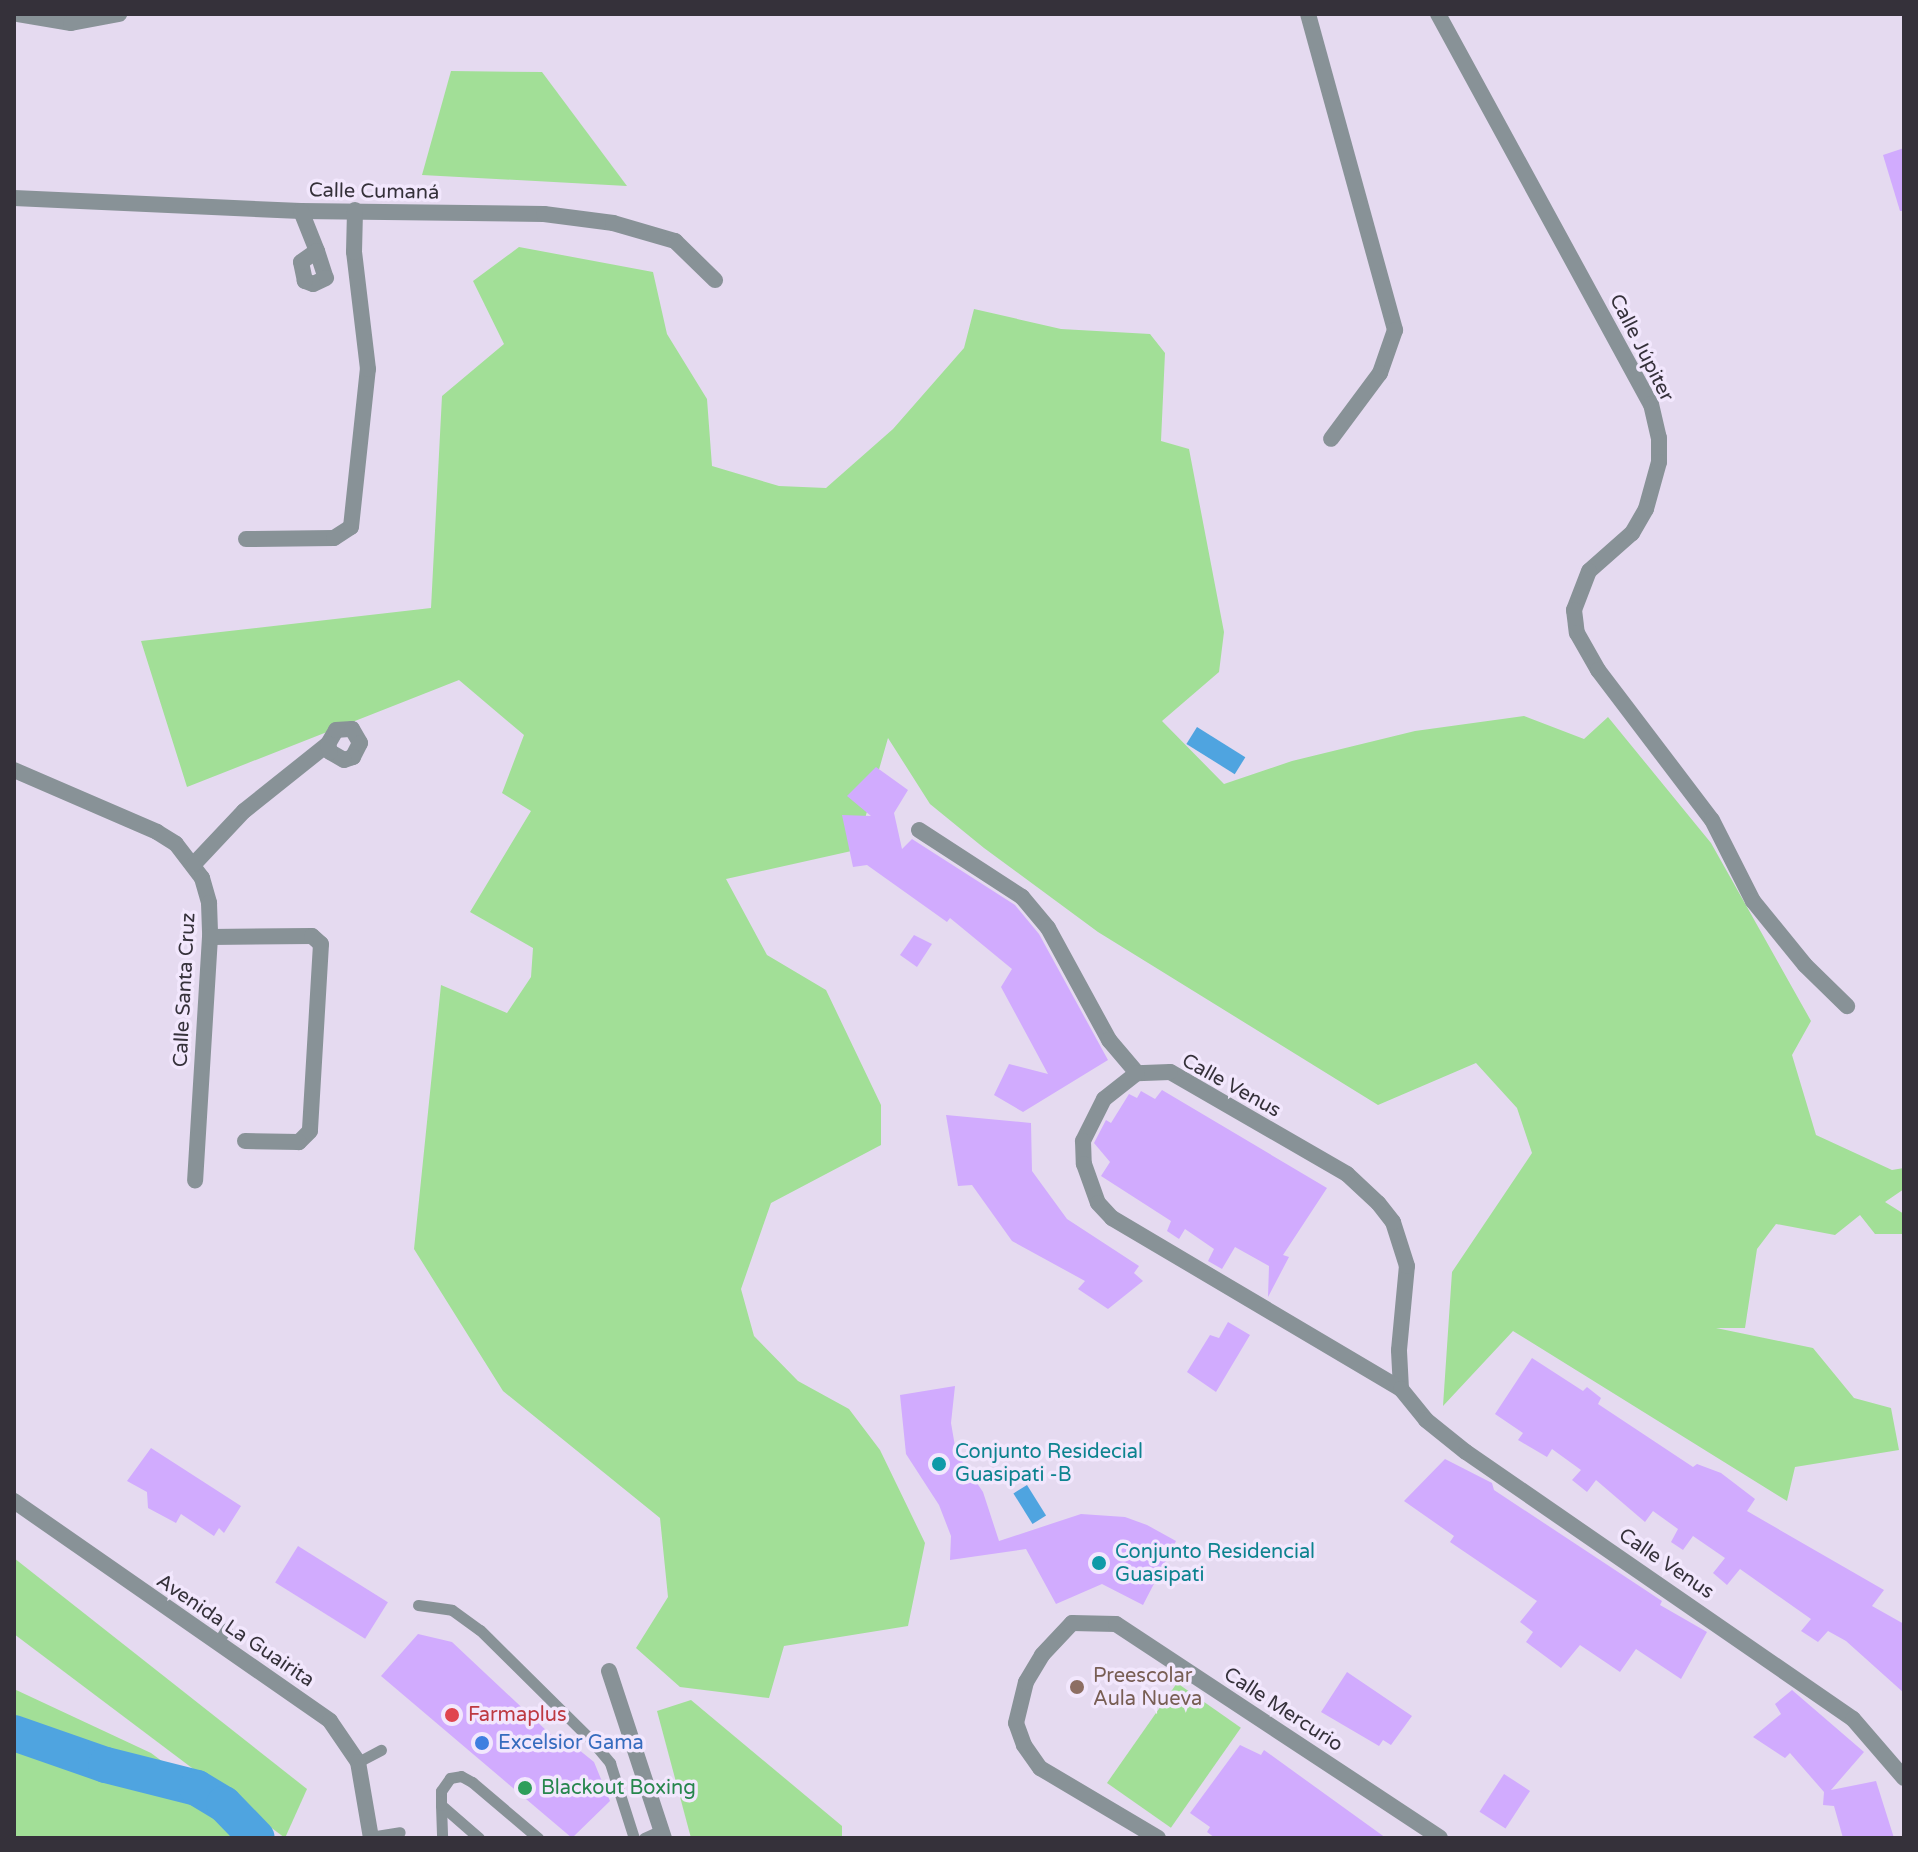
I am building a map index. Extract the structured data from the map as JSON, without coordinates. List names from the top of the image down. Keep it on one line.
{"streets":{"street":["Calle Cumaná","Calle Júpiter","Calle Santa Cruz","Calle Venus","Avenida La Guairita","Calle Mercurio"]},"places":["Conjunto Residecial Guasipati -B","Conjunto Residencial Guasipati","Preescolar Aula Nueva","Farmaplus","Excelsior Gama","Blackout Boxing"]}
